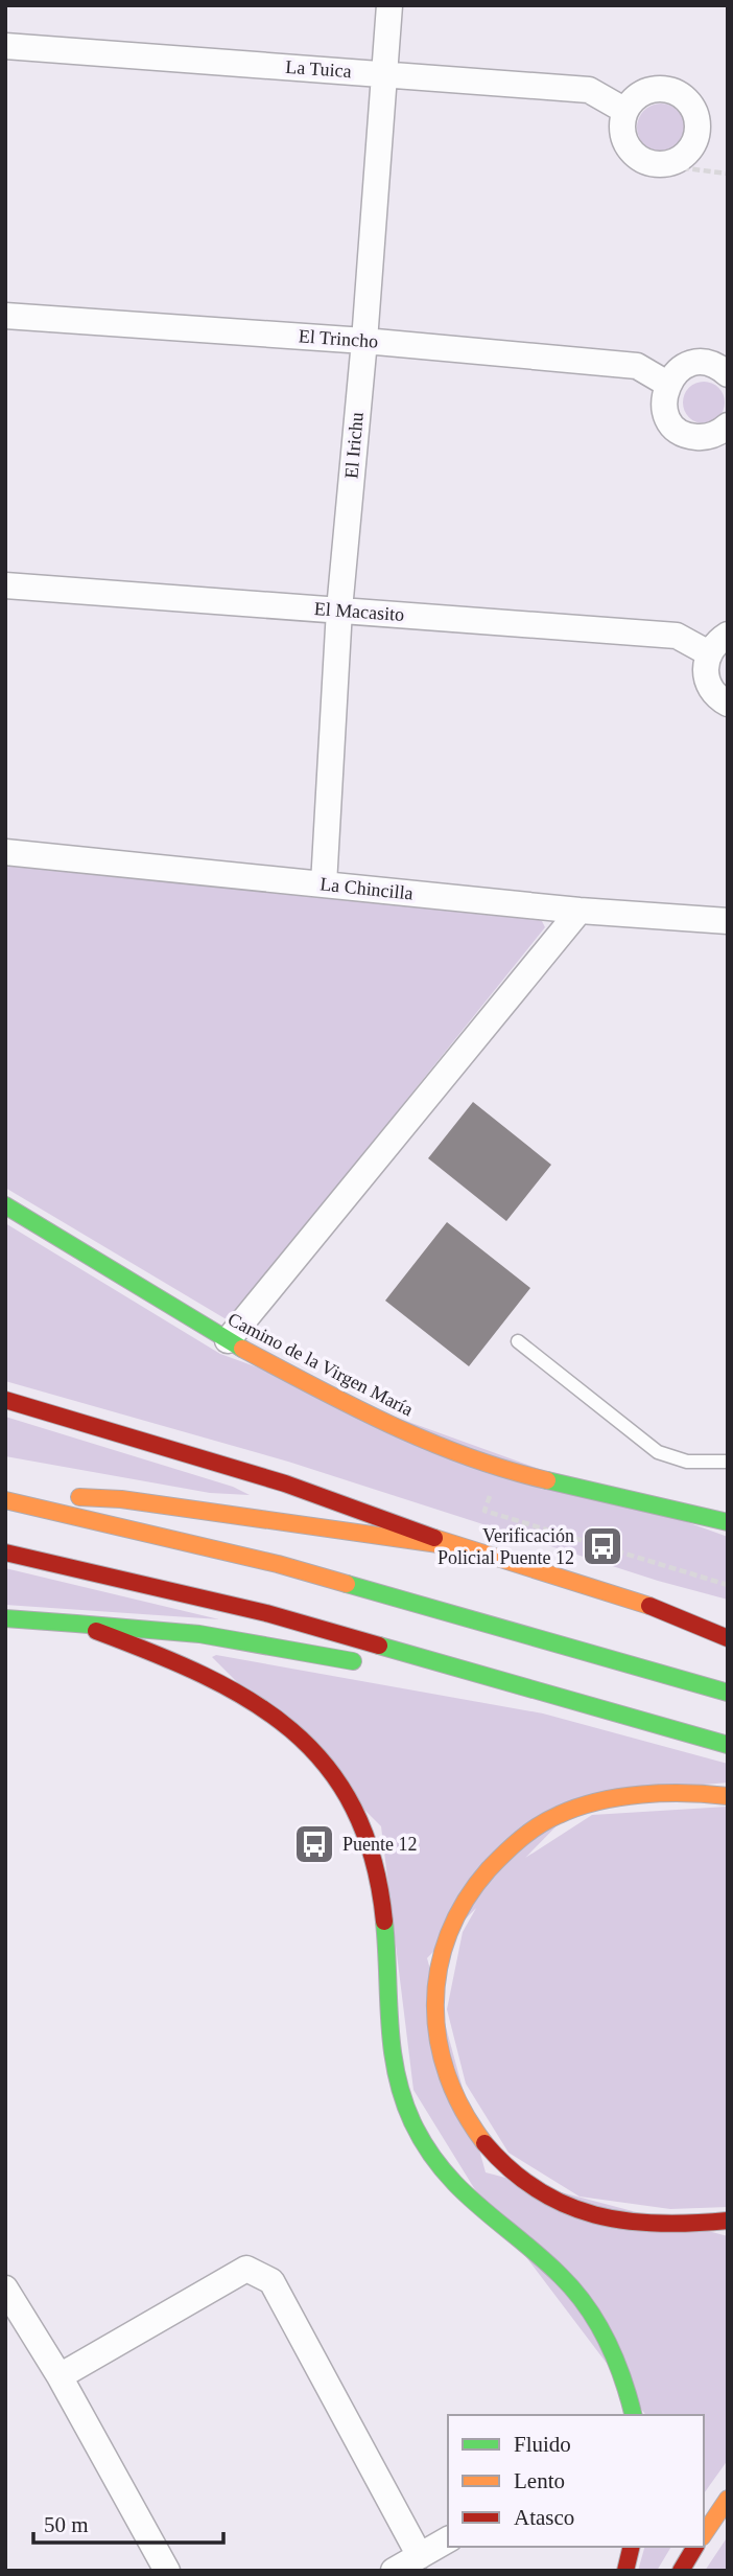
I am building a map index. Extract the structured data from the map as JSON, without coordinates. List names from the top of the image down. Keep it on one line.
{"streets":{"main road":["Camino de la Virgen María"],"street":["La Tuica","El Trincho","El Irichu","El Macasito","La Chincilla"]},"crossings":[["La Tuica","El Irichu"],["El Trincho","El Irichu"],["El Irichu","El Macasito"],["El Irichu","La Chincilla"]],"places":{"bus stop":["Verificación Policial Puente 12","Puente 12"]},"legend":["Fluido","Lento","Atasco"],"scale_bar":"50 m"}
